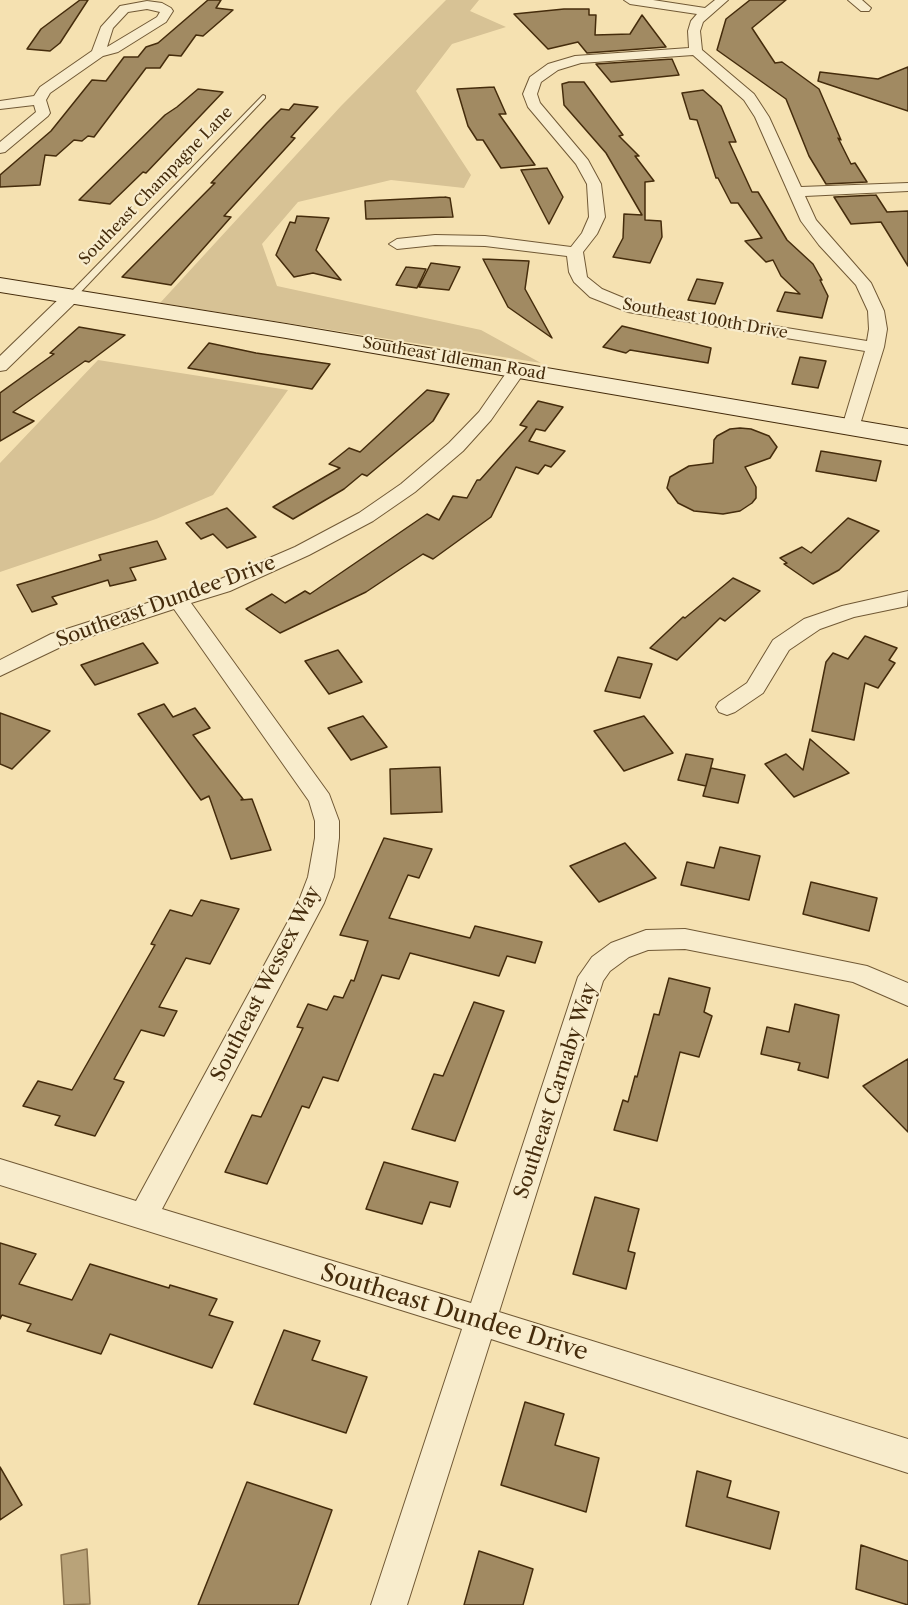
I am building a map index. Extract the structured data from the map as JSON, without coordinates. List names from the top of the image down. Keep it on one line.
{"streets":{"main road":["Southeast Idleman Road"],"street":["Southeast 100th Drive","Southeast Dundee Drive","Southeast Wessex Way","Southeast Carnaby Way"],"lane":["Southeast Champagne Lane"]},"crossings":[["Southeast Champagne Lane","Southeast Idleman Road"],["Southeast Idleman Road","Southeast Dundee Drive"],["Southeast Dundee Drive","Southeast Wessex Way"],["Southeast Dundee Drive","Southeast Carnaby Way"]]}
